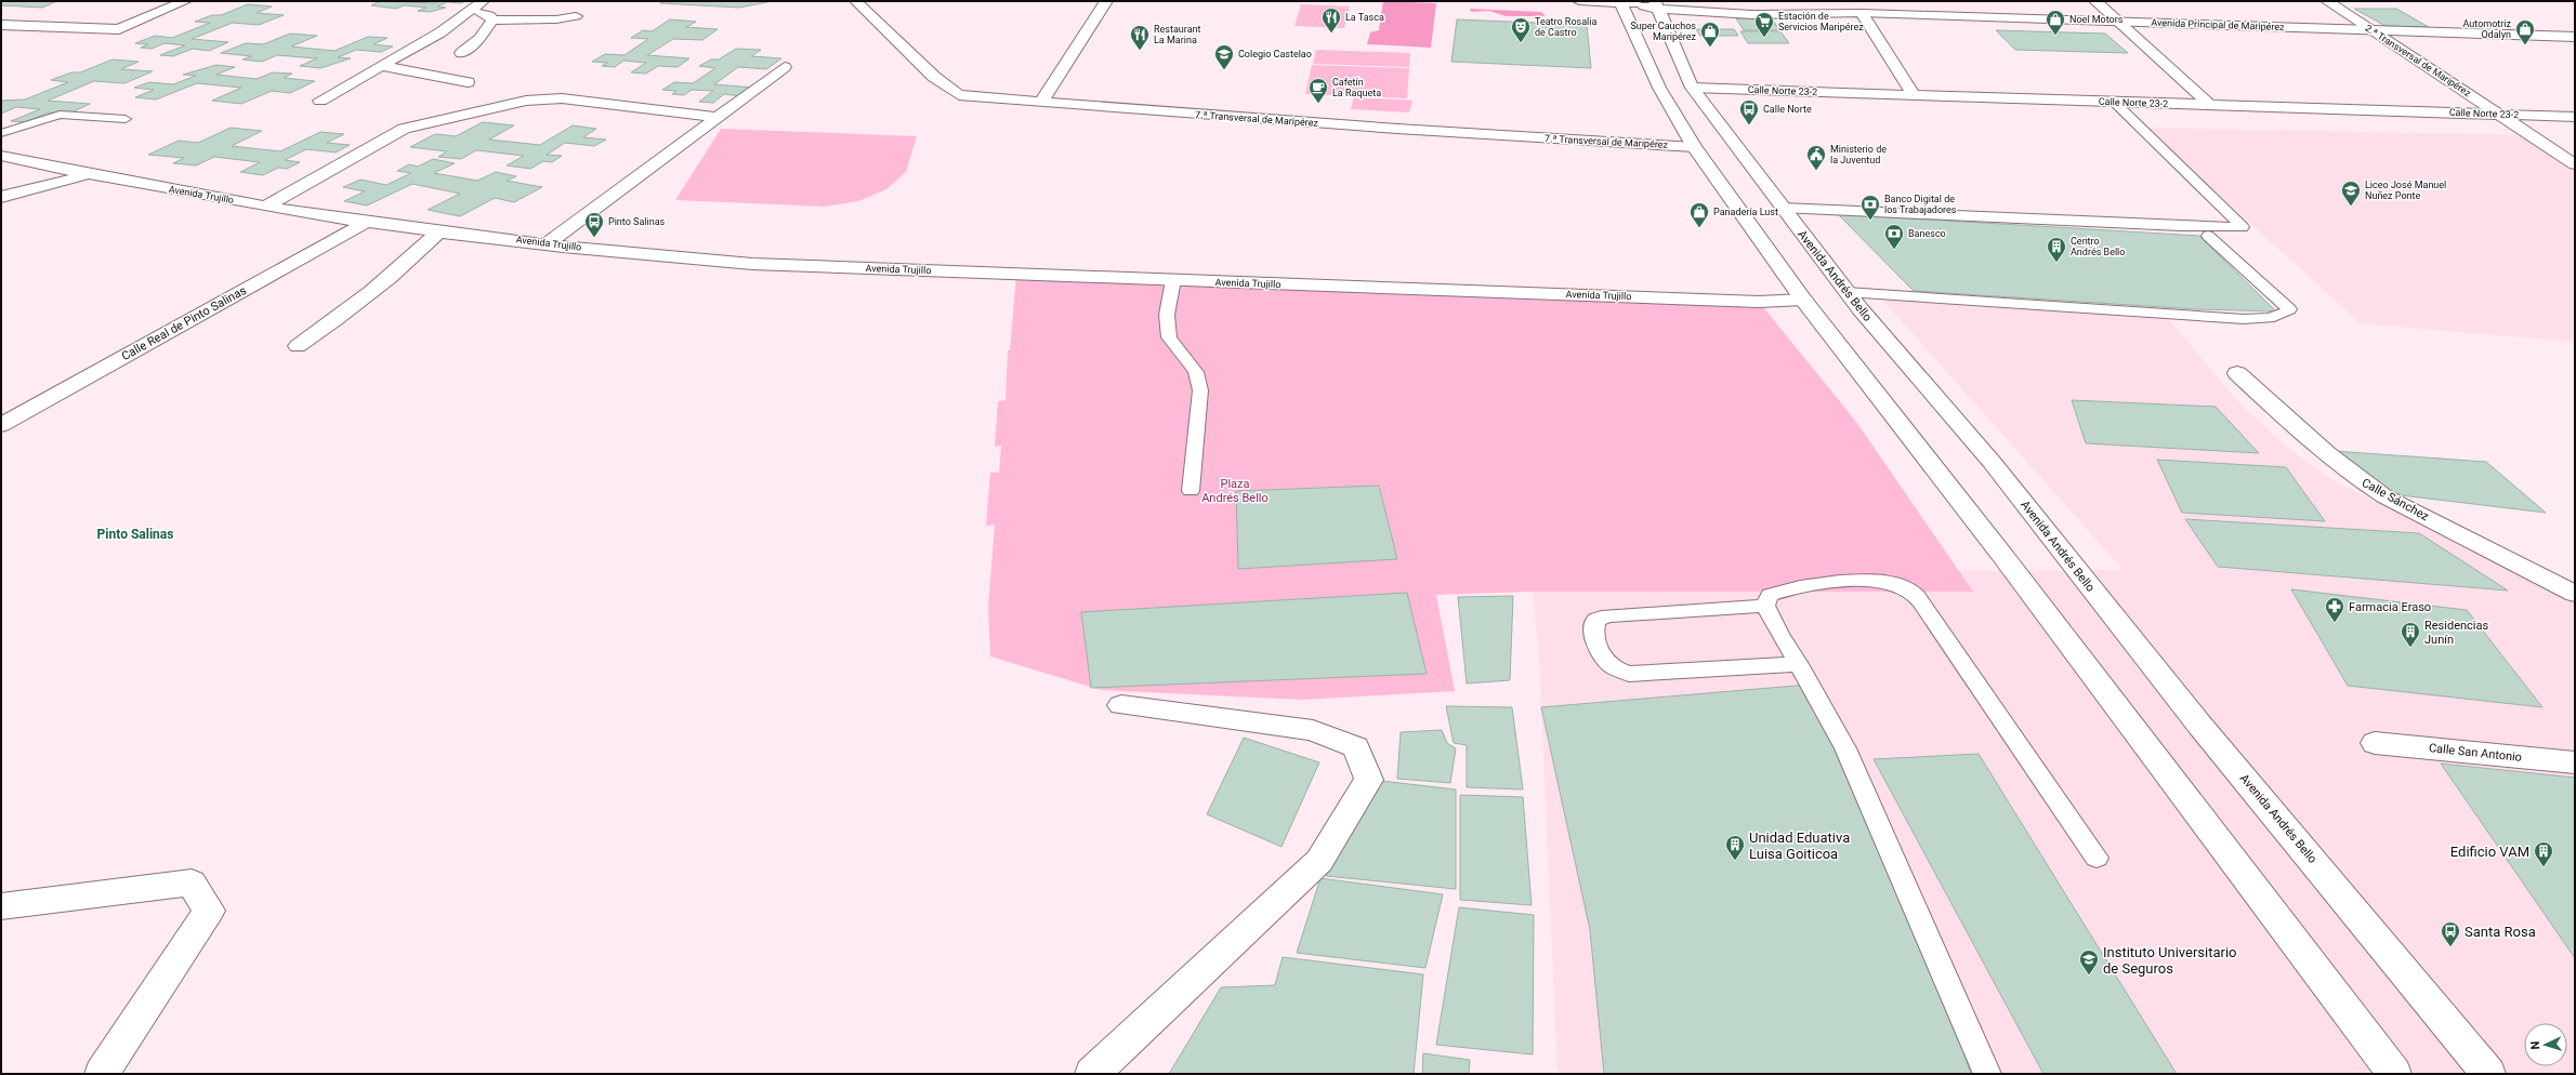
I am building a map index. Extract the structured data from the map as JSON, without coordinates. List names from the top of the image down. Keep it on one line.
{"streets":{"street":["Avenida Principal de Maripérez","2.ª Transversal de Maripérez","Calle Norte 23-2","7.ª Transversal de Maripérez","Avenida Trujillo","Avenida Andrés Bello","Calle Real de Pinto Salinas","Calle Sánchez","Calle San Antonio"]},"crossings":[["Avenida Principal de Maripérez","2.ª Transversal de Maripérez"],["Avenida Principal de Maripérez","Avenida Andrés Bello"],["2.ª Transversal de Maripérez","Calle Norte 23-2"],["Calle Norte 23-2","Avenida Andrés Bello"],["Avenida Trujillo","Calle Real de Pinto Salinas"]],"districts":["Pinto Salinas"],"parks":["Plaza Andrés Bello"],"places":{"restaurant":["La Tasca","Restaurant La Marina"],"shop":["Noel Motors","Automotriz Odalyn","Super Cauchos Maripérez","Panadería Lust"],"supermarket":["Estación de Servicios Maripérez"],"theatre":["Teatro Rosalia de Castro"],"school or university":["Colegio Castelao","Liceo José Manuel Nuñez Ponte","Instituto Universitario de Seguros"],"cafe":["Cafetín La Raqueta"],"bus stop":["Calle Norte","Pinto Salinas","Santa Rosa"],"public building":["Ministerio de la Juventud"],"bank":["Banco Digital de los Trabajadores","Banesco"],"building":["Centro Andrés Bello","Residencias Junín","Unidad Eduativa Luisa Goiticoa","Edificio VAM"],"pharmacy":["Farmacia Eraso"]},"north":"left"}
